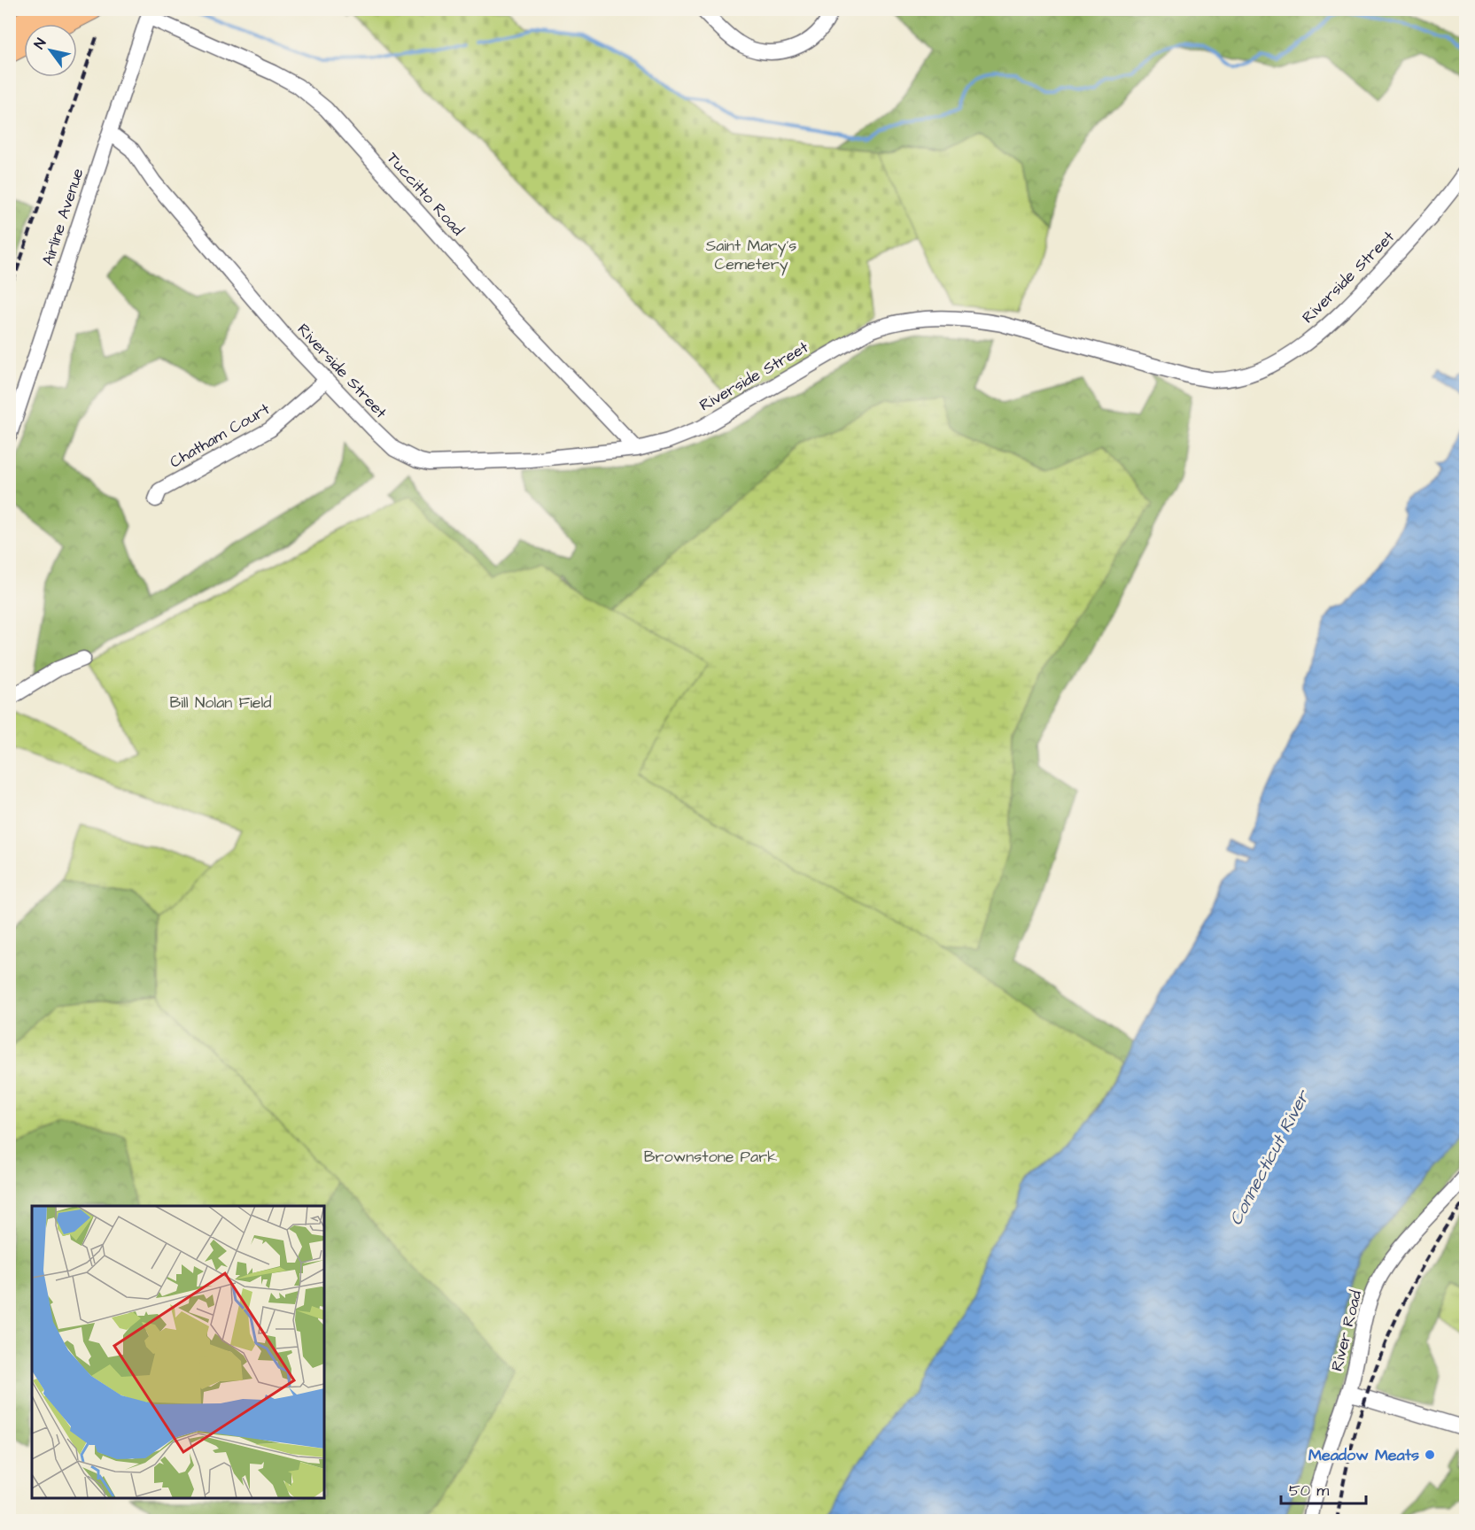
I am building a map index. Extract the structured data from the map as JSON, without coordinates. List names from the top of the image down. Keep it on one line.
{"streets":{"street":["Tuccitto Road","Airline Avenue","Riverside Street","Chatham Court","River Road"]},"crossings":[["Tuccitto Road","Airline Avenue"],["Tuccitto Road","Riverside Street"],["Airline Avenue","Riverside Street"],["Riverside Street","Chatham Court"]],"water":["Connecticut River"],"parks":["Saint Mary's Cemetery","Bill Nolan Field","Brownstone Park"],"places":["Meadow Meats"],"scale_bar":"50 m","north":"top left"}
